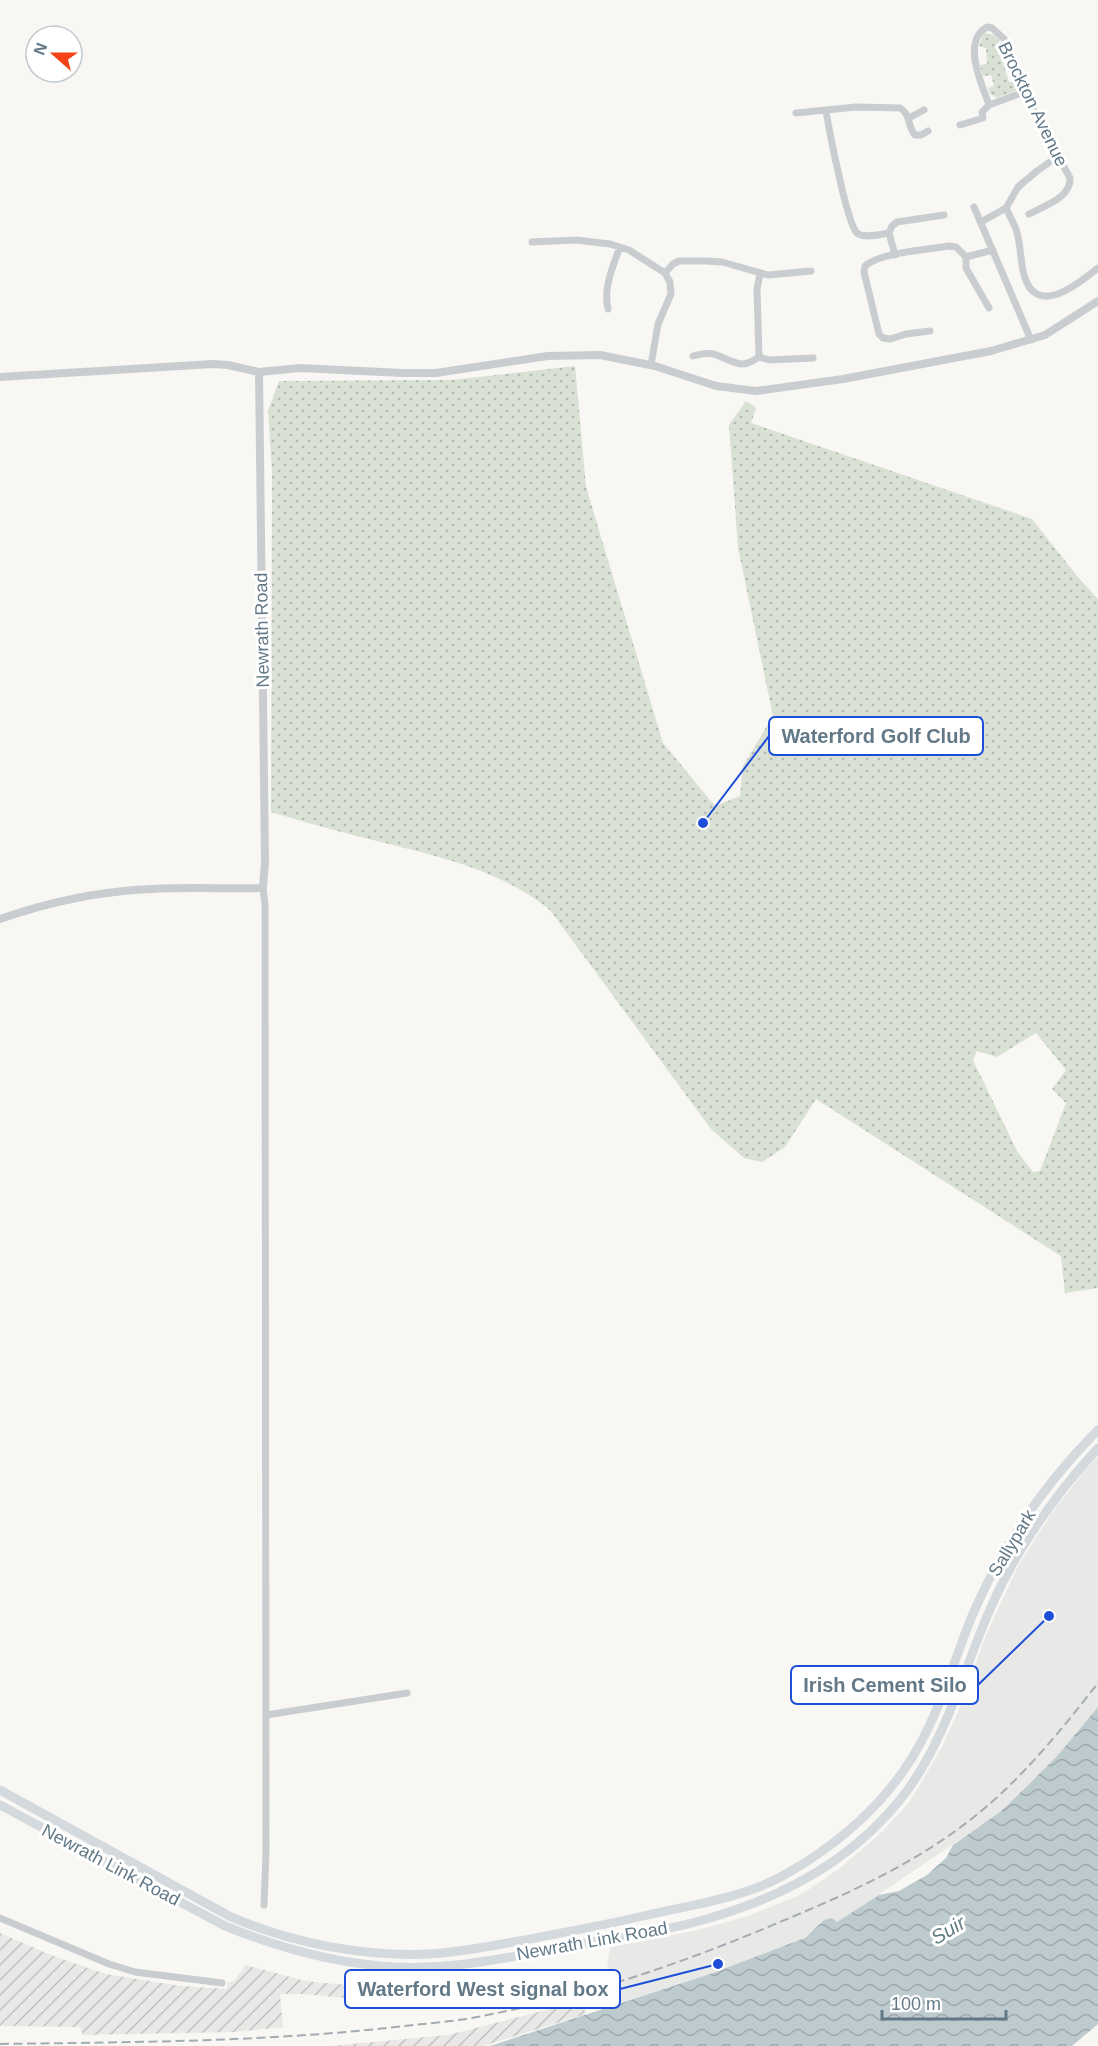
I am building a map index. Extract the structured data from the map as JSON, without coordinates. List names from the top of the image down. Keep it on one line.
{"streets":{"main road":["Sallypark","Newrath Link Road"],"street":["Brockton Avenue","Newrath Road"]},"crossings":[["Sallypark","Newrath Link Road"]],"water":["Suir"],"places":["Waterford Golf Club","Irish Cement Silo","Waterford West signal box"],"scale_bar":"100 m","north":"left"}
